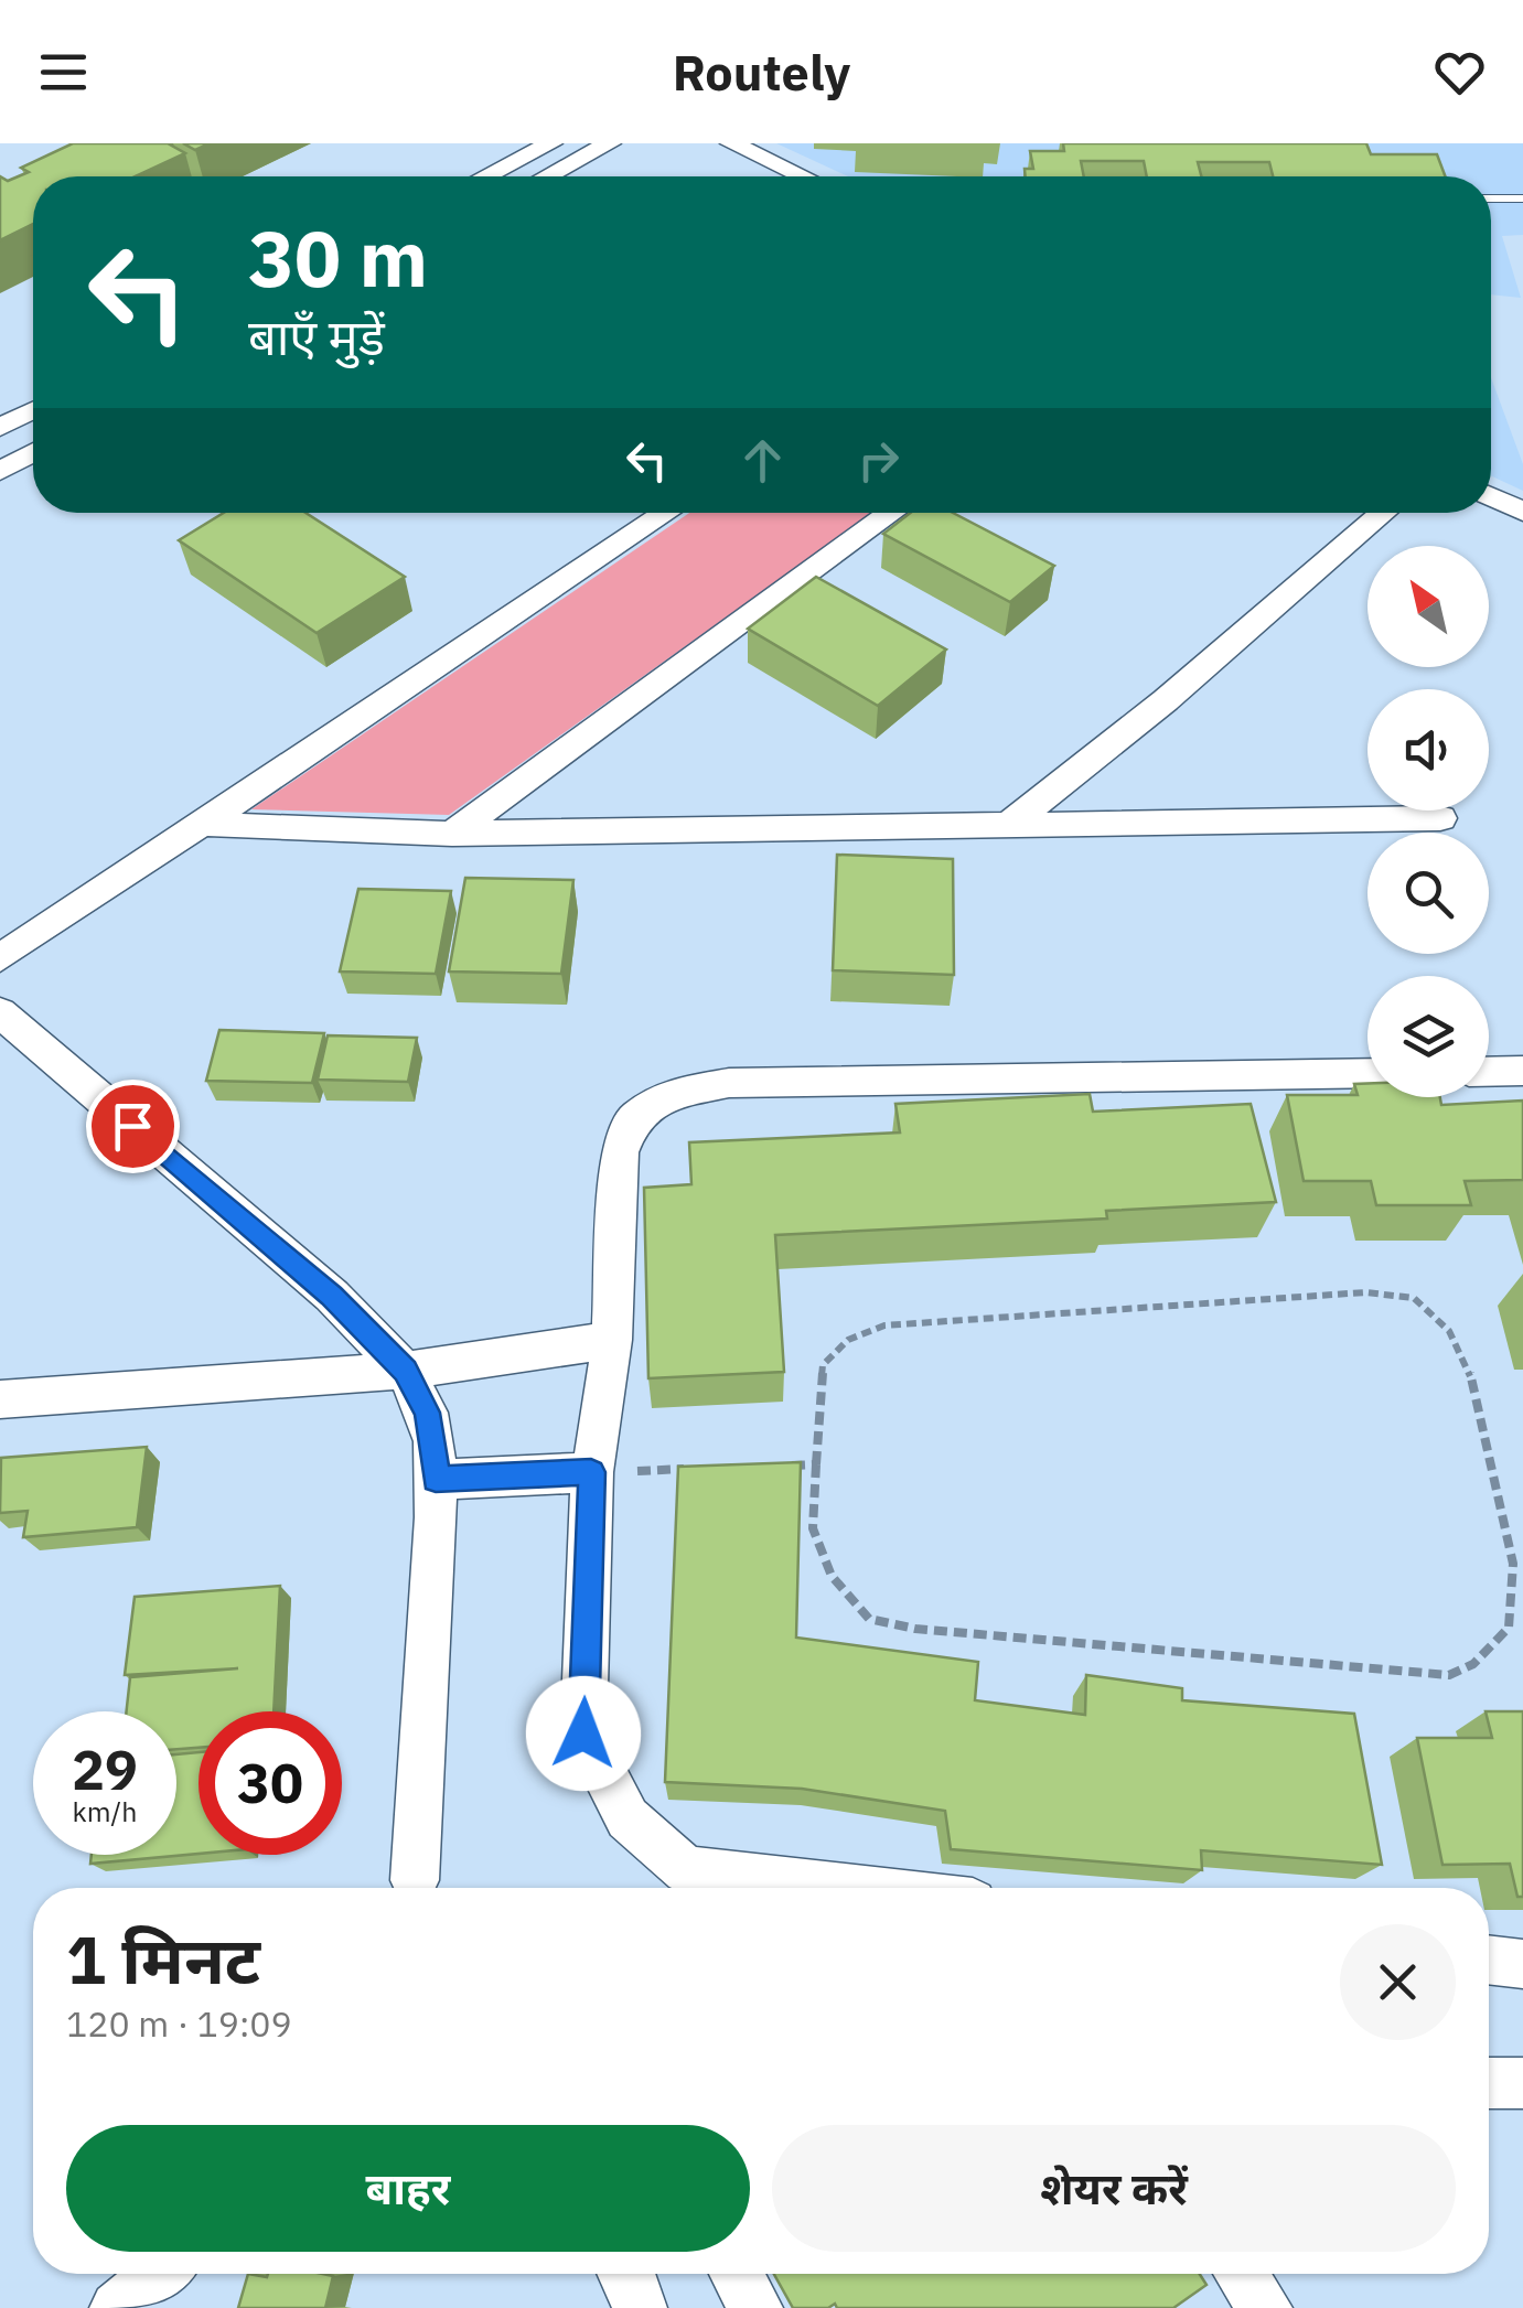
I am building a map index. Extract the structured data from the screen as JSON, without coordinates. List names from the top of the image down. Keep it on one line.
{"north":"top left","page":{"header":"Routely","turn":["30 m","बाएँ मुड़ें"],"speed":"29 km/h","limit":"30","heading":["1 मिनट","120 m · 19:09"],"buttons":["बाहर","शेयर करें"]}}
